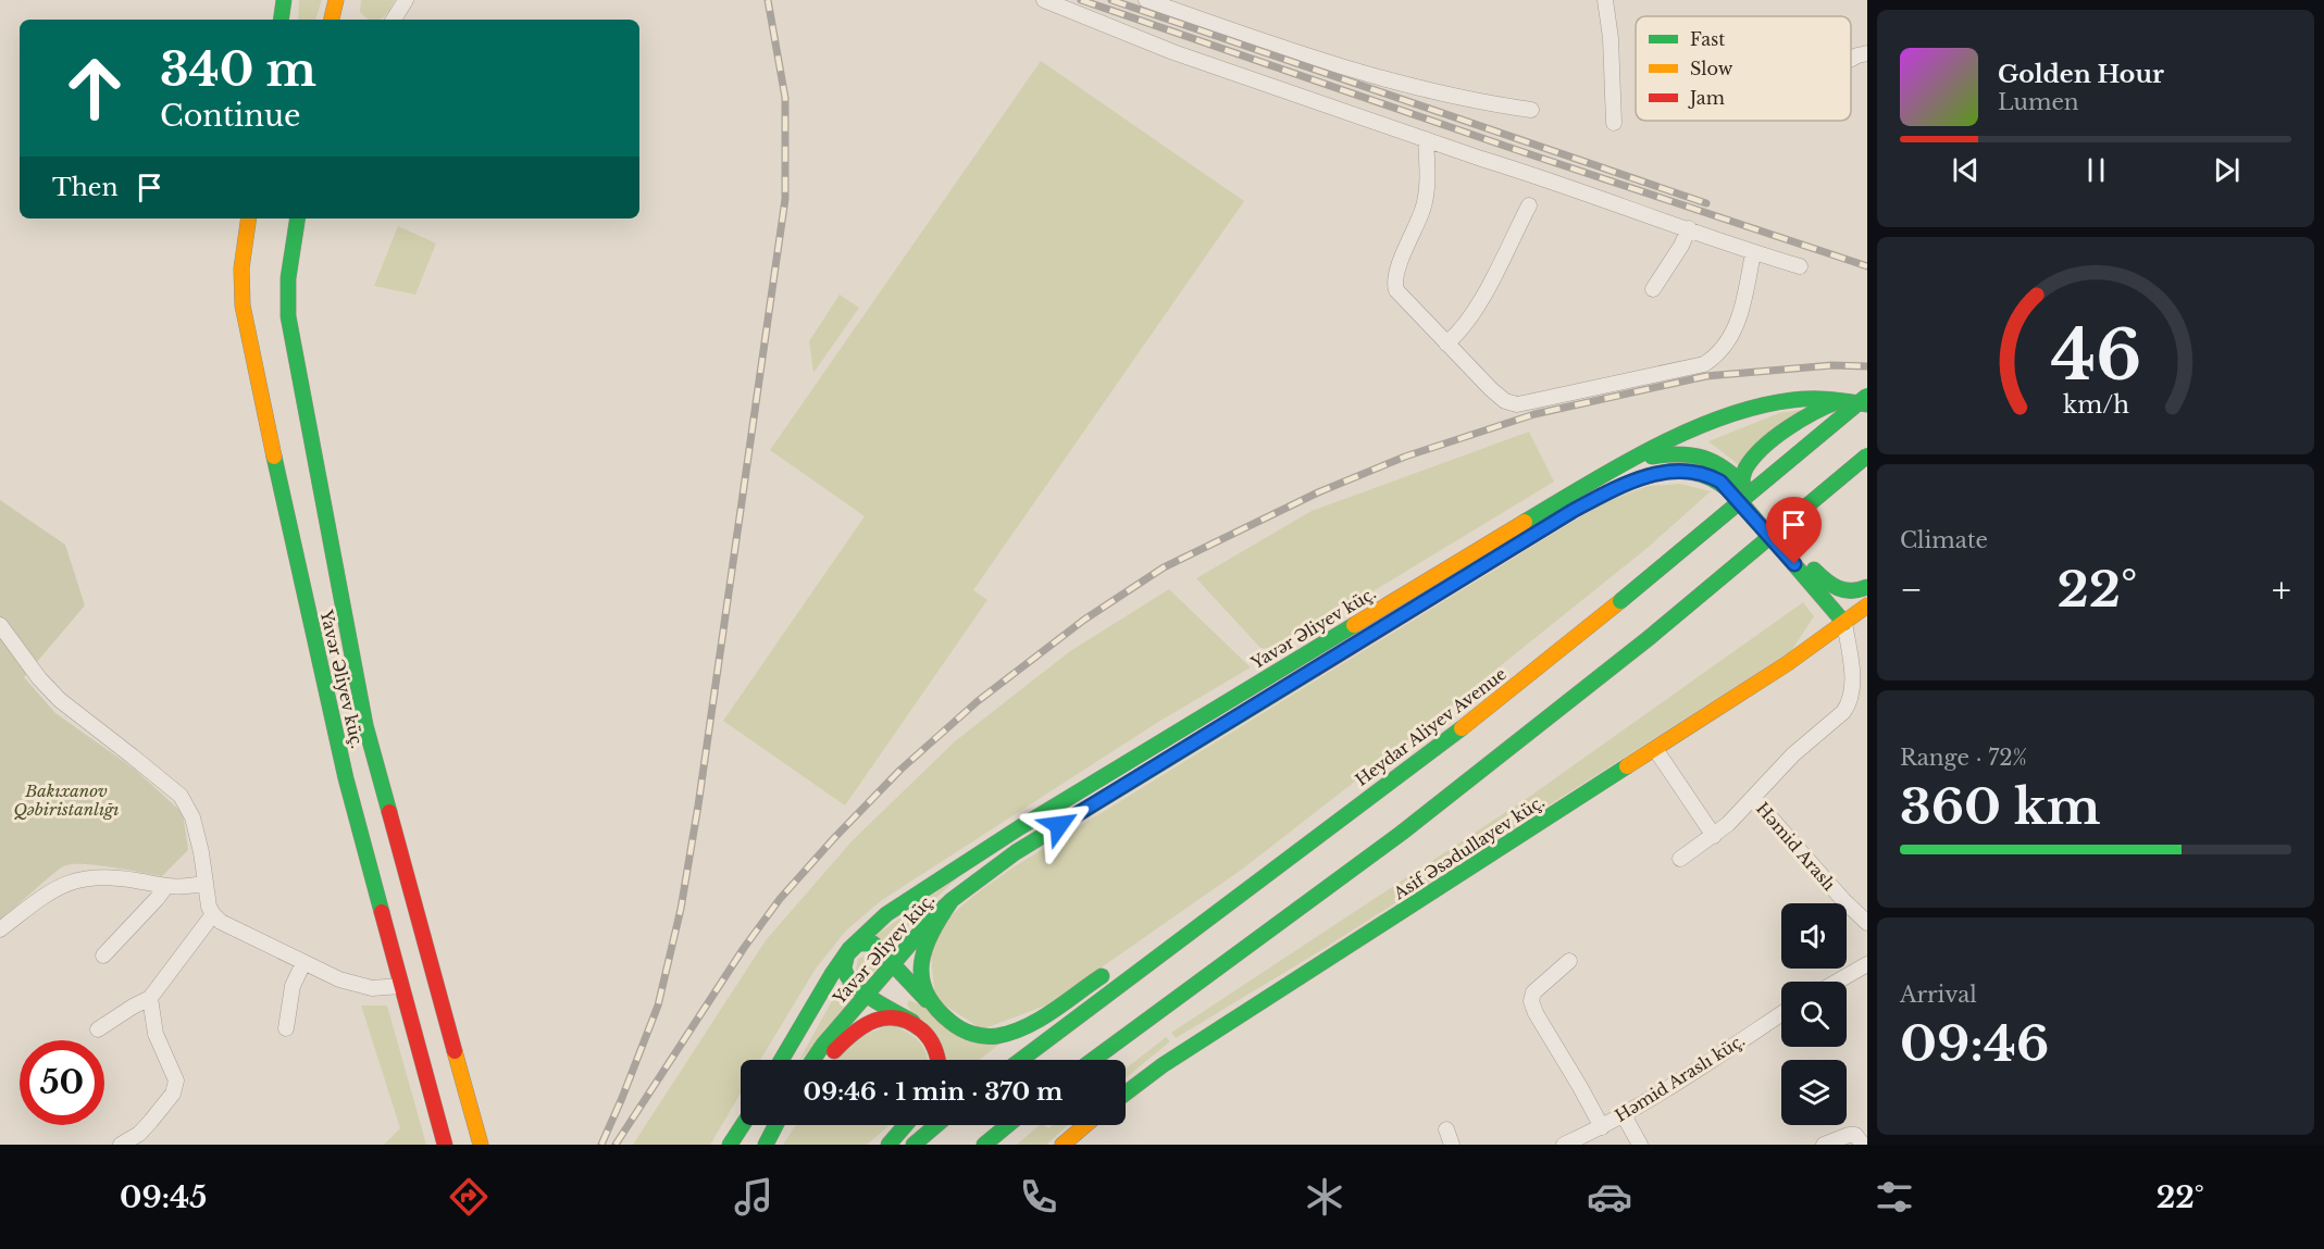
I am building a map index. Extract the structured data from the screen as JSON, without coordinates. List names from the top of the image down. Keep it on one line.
{"streets":{"main road":["Yavər Əliyev küç.","Heydar Aliyev Avenue","Asif Əsədullayev küç."],"street":["Həmid Araslı","Həmid Araslı küç."]},"crossings":[["Yavər Əliyev küç.","Asif Əsədullayev küç."]],"parks":["Bakıxanov Qəbiristanlığı"],"legend":["Fast","Slow","Jam"],"page":{"turn":["340 m","Continue"],"song":["Golden Hour","Lumen"],"then":"Then","tile":["Climate",["Range · 72%","360 km"],["Arrival","09:46"]],"heat":["−","22°","+"],"limit":"50","trip":"09:46 · 1 min · 370 m","tabs":["09:45","22°"],"gauge":["46","km/h"]}}
